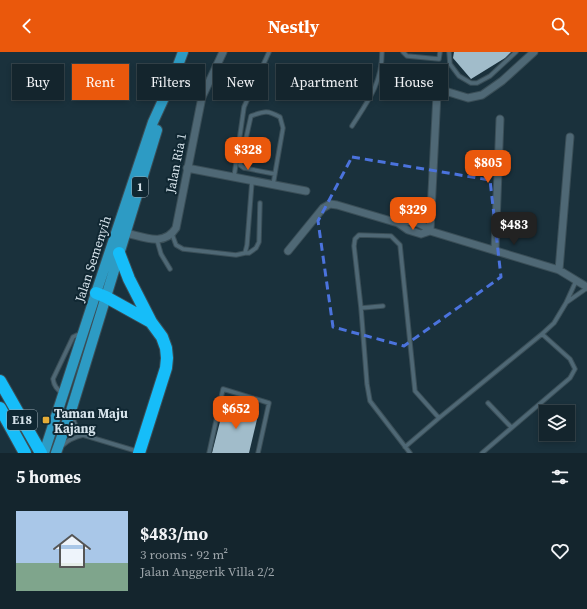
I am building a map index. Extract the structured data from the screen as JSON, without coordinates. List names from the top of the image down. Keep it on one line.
{"streets":{"highway":["E18"],"main road":["1","Jalan Semenyih"],"street":["Jalan Ria 1"]},"crossings":[["Jalan Semenyih","E18"]],"places":{"transit":["Taman Maju Kajang"]},"page":{"header":"Nestly","chip":["Buy","Rent","Filters","New","Apartment","House"],"price":["$328","$805","$329","$483","$652"],"heading":"5 homes","list":[{"name":"$483/mo","note":"3 rooms · 92 m² · Jalan Anggerik Villa 2/2"}]}}
